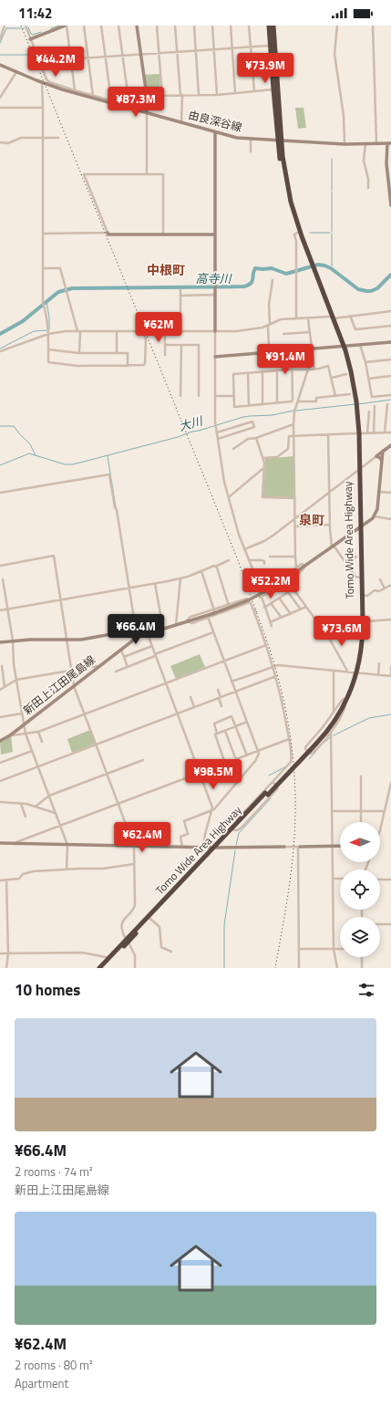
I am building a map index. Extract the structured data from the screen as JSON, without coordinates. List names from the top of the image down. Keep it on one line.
{"streets":{"highway":["Tomo Wide Area Highway"],"street":["由良深谷線","新田上江田尾島線"]},"crossings":[["由良深谷線","Tomo Wide Area Highway"],["Tomo Wide Area Highway","新田上江田尾島線"]],"districts":["中根町","泉町"],"water":["高寺川","大川"],"north":"left","page":{"status":"11:42","price":["¥44.2M","¥73.9M","¥87.3M","¥62M","¥91.4M","¥52.2M","¥66.4M","¥73.6M","¥98.5M","¥62.4M"],"heading":"10 homes","list":[{"name":"¥66.4M","note":"2 rooms · 74 m² · 新田上江田尾島線"},{"name":"¥62.4M","note":"2 rooms · 80 m² · Apartment"}]}}
